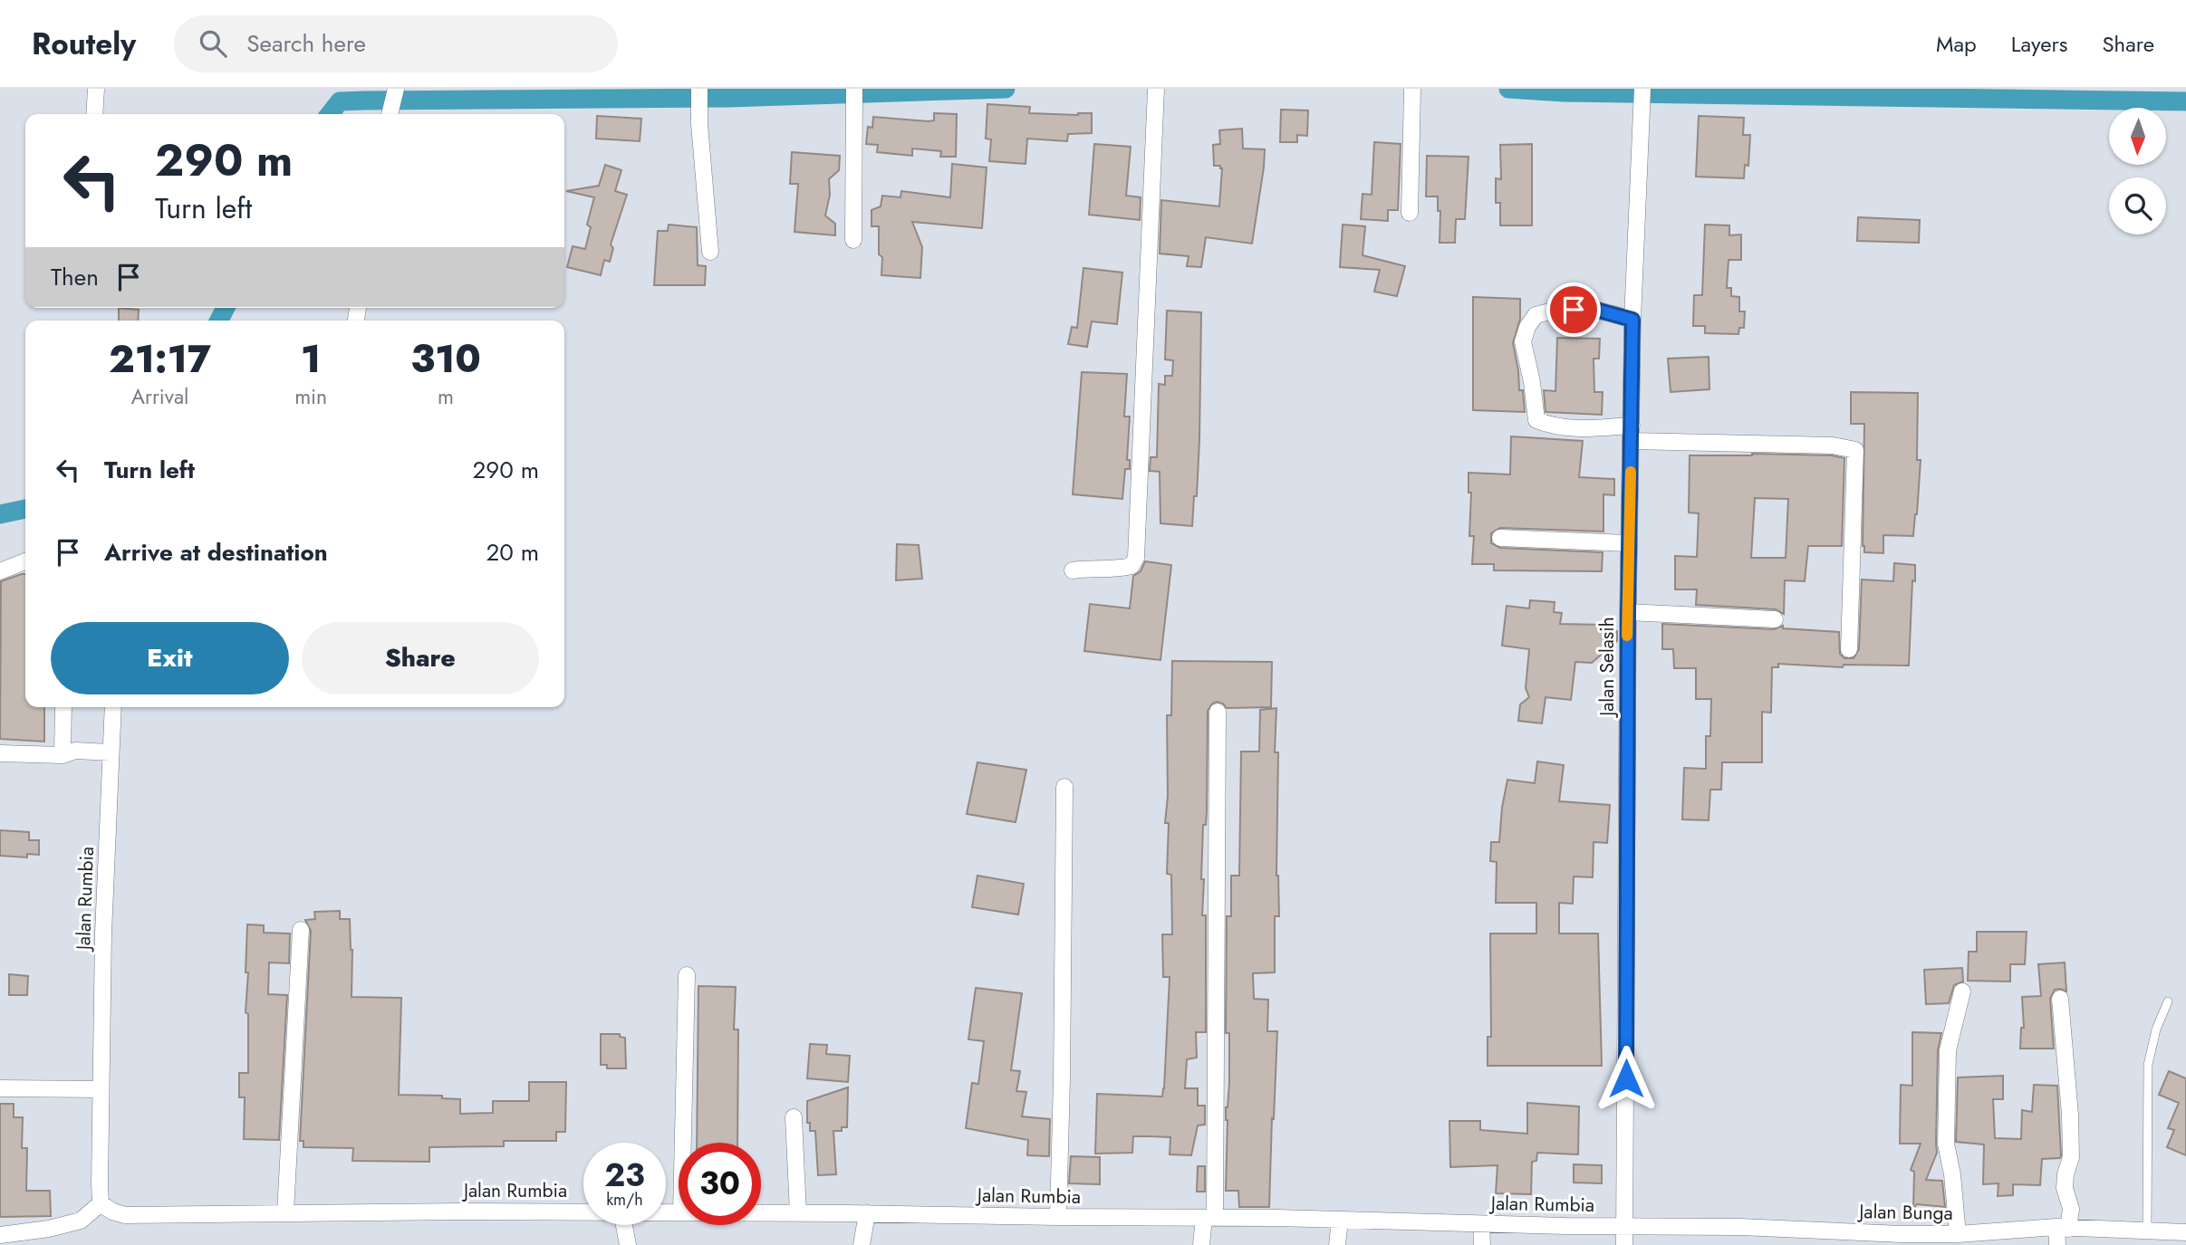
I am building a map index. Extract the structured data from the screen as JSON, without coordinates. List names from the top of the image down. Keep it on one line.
{"streets":{"street":["Jalan Selasih","Jalan Rumbia","Jalan Bunga"]},"crossings":[["Jalan Selasih","Jalan Rumbia"],["Jalan Selasih","Jalan Bunga"],["Jalan Rumbia","Jalan Bunga"]],"north":"bottom","page":{"header":"Routely","search":"Search here","nav":["Map","Layers","Share"],"turn":["290 m","Turn left"],"then":"Then","eta":["21:17","Arrival","1","min","310","m"],"list":[{"name":"Turn left","value":"290 m"},{"name":"Arrive at destination","value":"20 m"}],"buttons":["Exit","Share"],"speed":"23 km/h","limit":"30"}}
